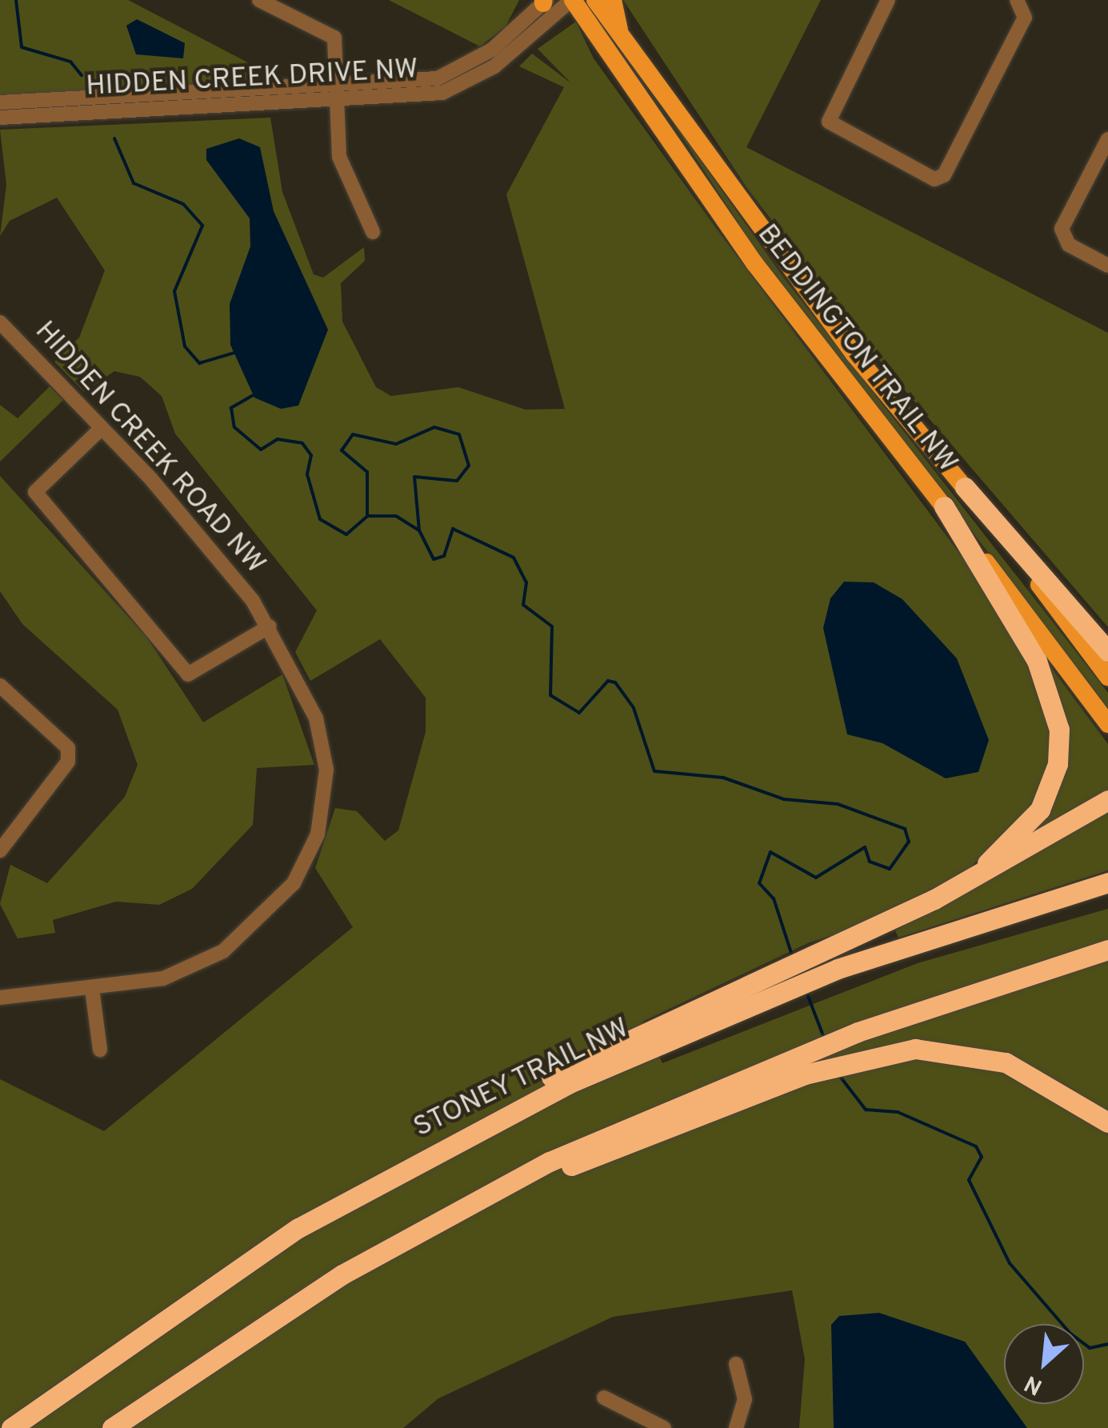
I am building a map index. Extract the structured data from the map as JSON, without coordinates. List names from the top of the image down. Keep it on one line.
{"streets":{"highway":["STONEY TRAIL NW"],"main road":["BEDDINGTON TRAIL NW"],"street":["HIDDEN CREEK DRIVE NW","HIDDEN CREEK ROAD NW"]},"crossings":[["HIDDEN CREEK DRIVE NW","BEDDINGTON TRAIL NW"]],"north":"bottom left"}
